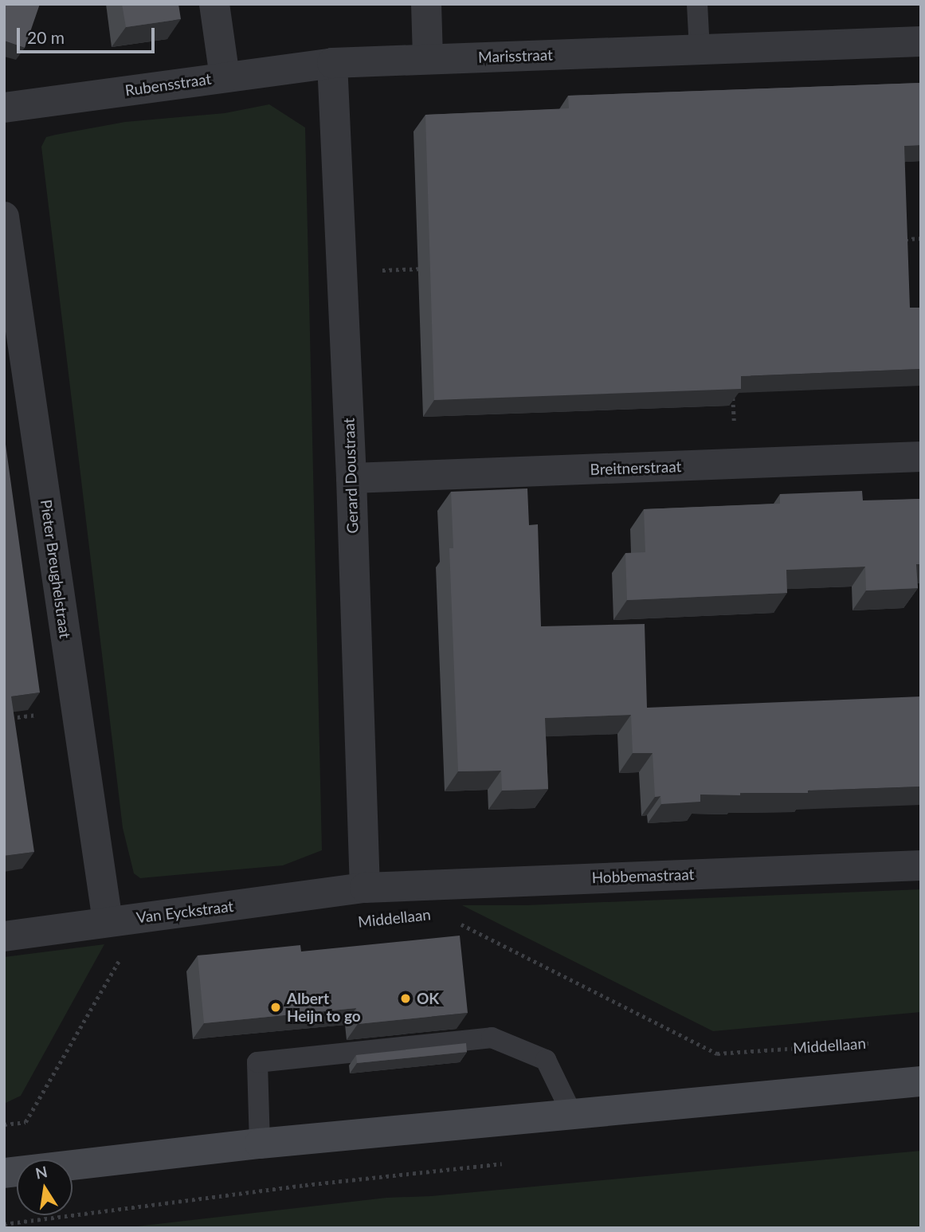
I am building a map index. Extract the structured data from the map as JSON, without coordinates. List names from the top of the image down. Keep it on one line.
{"streets":{"street":["Marisstraat","Rubensstraat","Breitnerstraat","Gerard Doustraat","Pieter Breughelstraat","Hobbemastraat","Van Eyckstraat"],"path":["Middellaan"]},"crossings":[["Marisstraat","Rubensstraat"],["Marisstraat","Gerard Doustraat"],["Rubensstraat","Gerard Doustraat"],["Breitnerstraat","Gerard Doustraat"],["Gerard Doustraat","Hobbemastraat"],["Gerard Doustraat","Van Eyckstraat"],["Pieter Breughelstraat","Van Eyckstraat"],["Hobbemastraat","Van Eyckstraat"]],"places":["OK","Albert Heijn to go"],"scale_bar":"20 m","north":"top"}
